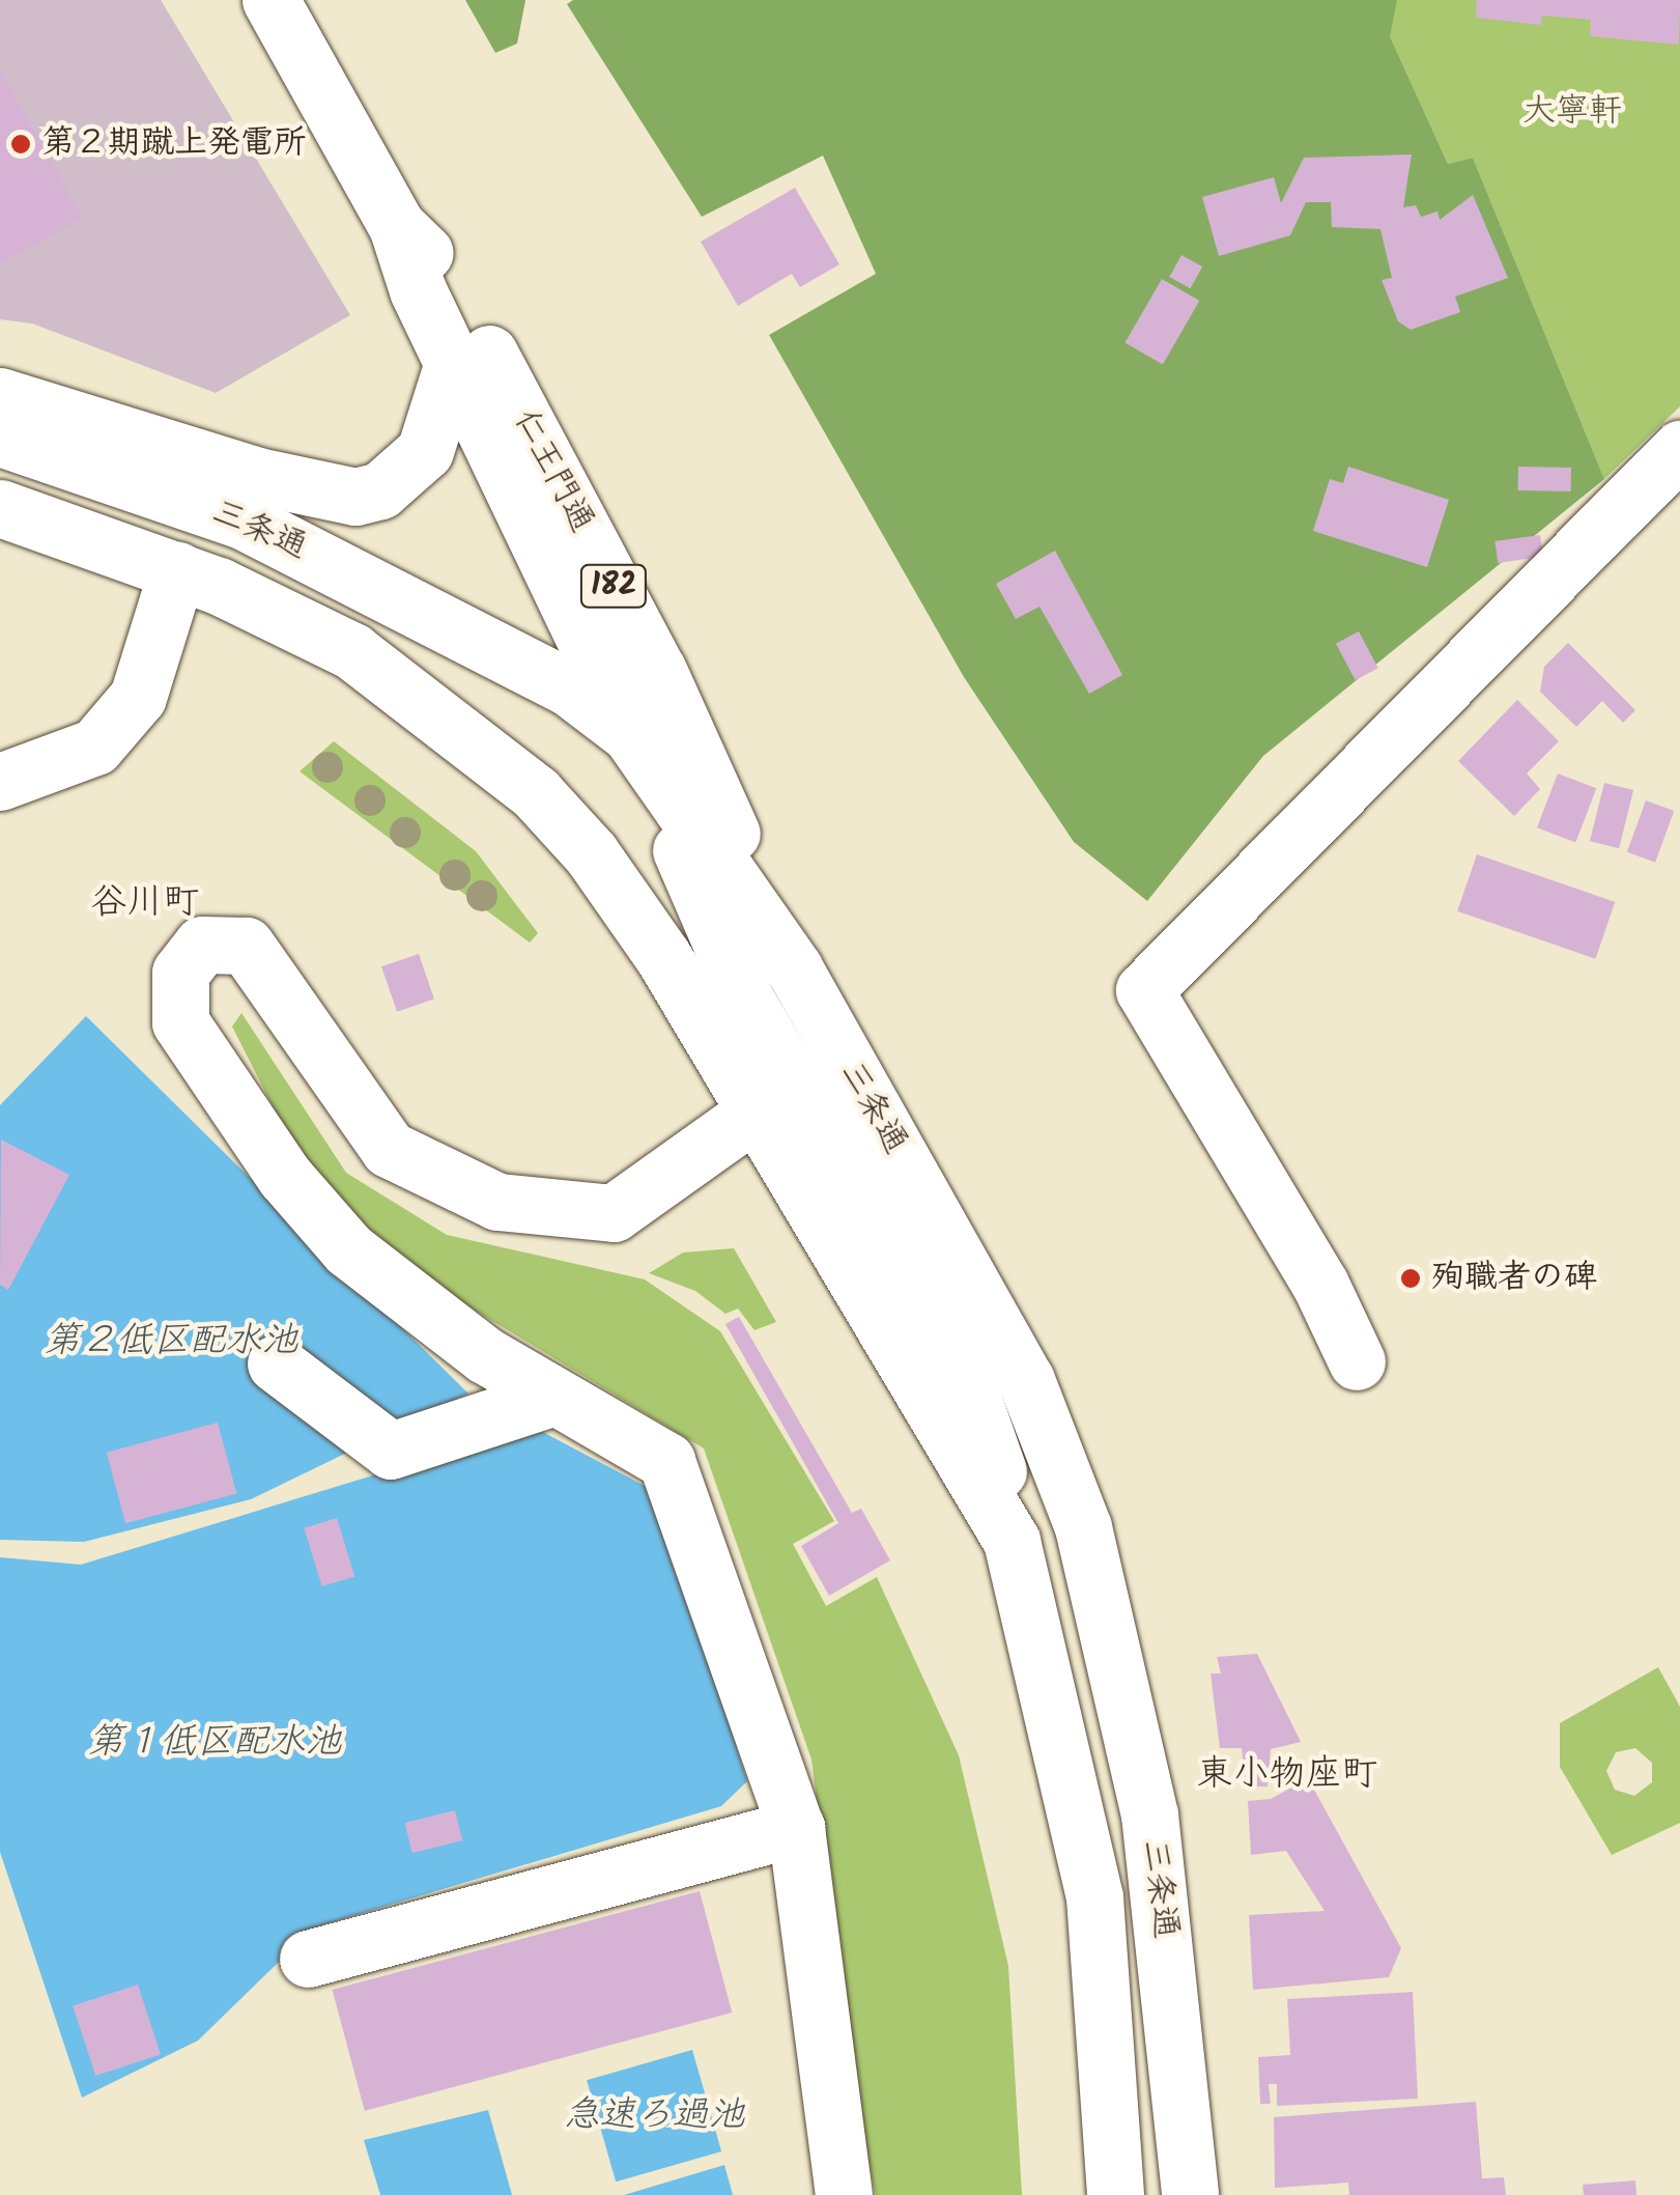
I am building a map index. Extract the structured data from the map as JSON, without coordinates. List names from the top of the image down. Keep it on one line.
{"streets":{"main road":["仁王門通","三条通","182"]},"crossings":[["仁王門通","三条通"],["仁王門通","182"],["三条通","182"]],"districts":["谷川町","東小物座町"],"water":["第２低区配水池","第１低区配水池","急速ろ過池"],"parks":["大寧軒"],"places":["第２期蹴上発電所","殉職者の碑"]}
